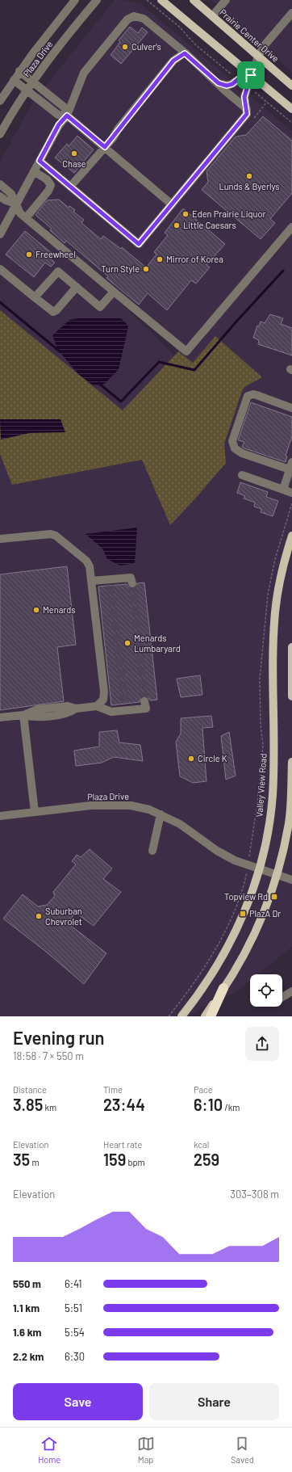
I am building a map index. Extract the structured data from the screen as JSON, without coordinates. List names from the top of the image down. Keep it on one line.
{"streets":{"main road":["Prairie Center Drive","Valley View Road"],"street":["Plaza Drive"]},"crossings":[["Plaza Drive","Valley View Road"]],"places":{"other":["Culver's","Chase","Lunds & Byerlys","Eden Prairie Liquor","Little Caesars","Freewheel","Mirror of Korea","Turn Style","Menards","Menards Lumbaryard","Circle K","Suburban Chevrolet"],"transit":["Topview Rd","PlazA Dr"]},"page":{"heading":["Evening run","18:58 · 7 × 550 m"],"stats":[["Distance","3.85 km"],["Time","23:44"],["Pace","6:10 /km"],["Elevation","35 m"],["Heart rate","159 bpm"],["kcal","259"]],"chart":["Elevation","303–308 m"],"list":[{"name":"550 m","note":"6:41"},{"name":"1.1 km","note":"5:51"},{"name":"1.6 km","note":"5:54"},{"name":"2.2 km","note":"6:30"}],"buttons":["Save","Share"],"tabs":["Home","Map","Saved"]}}
